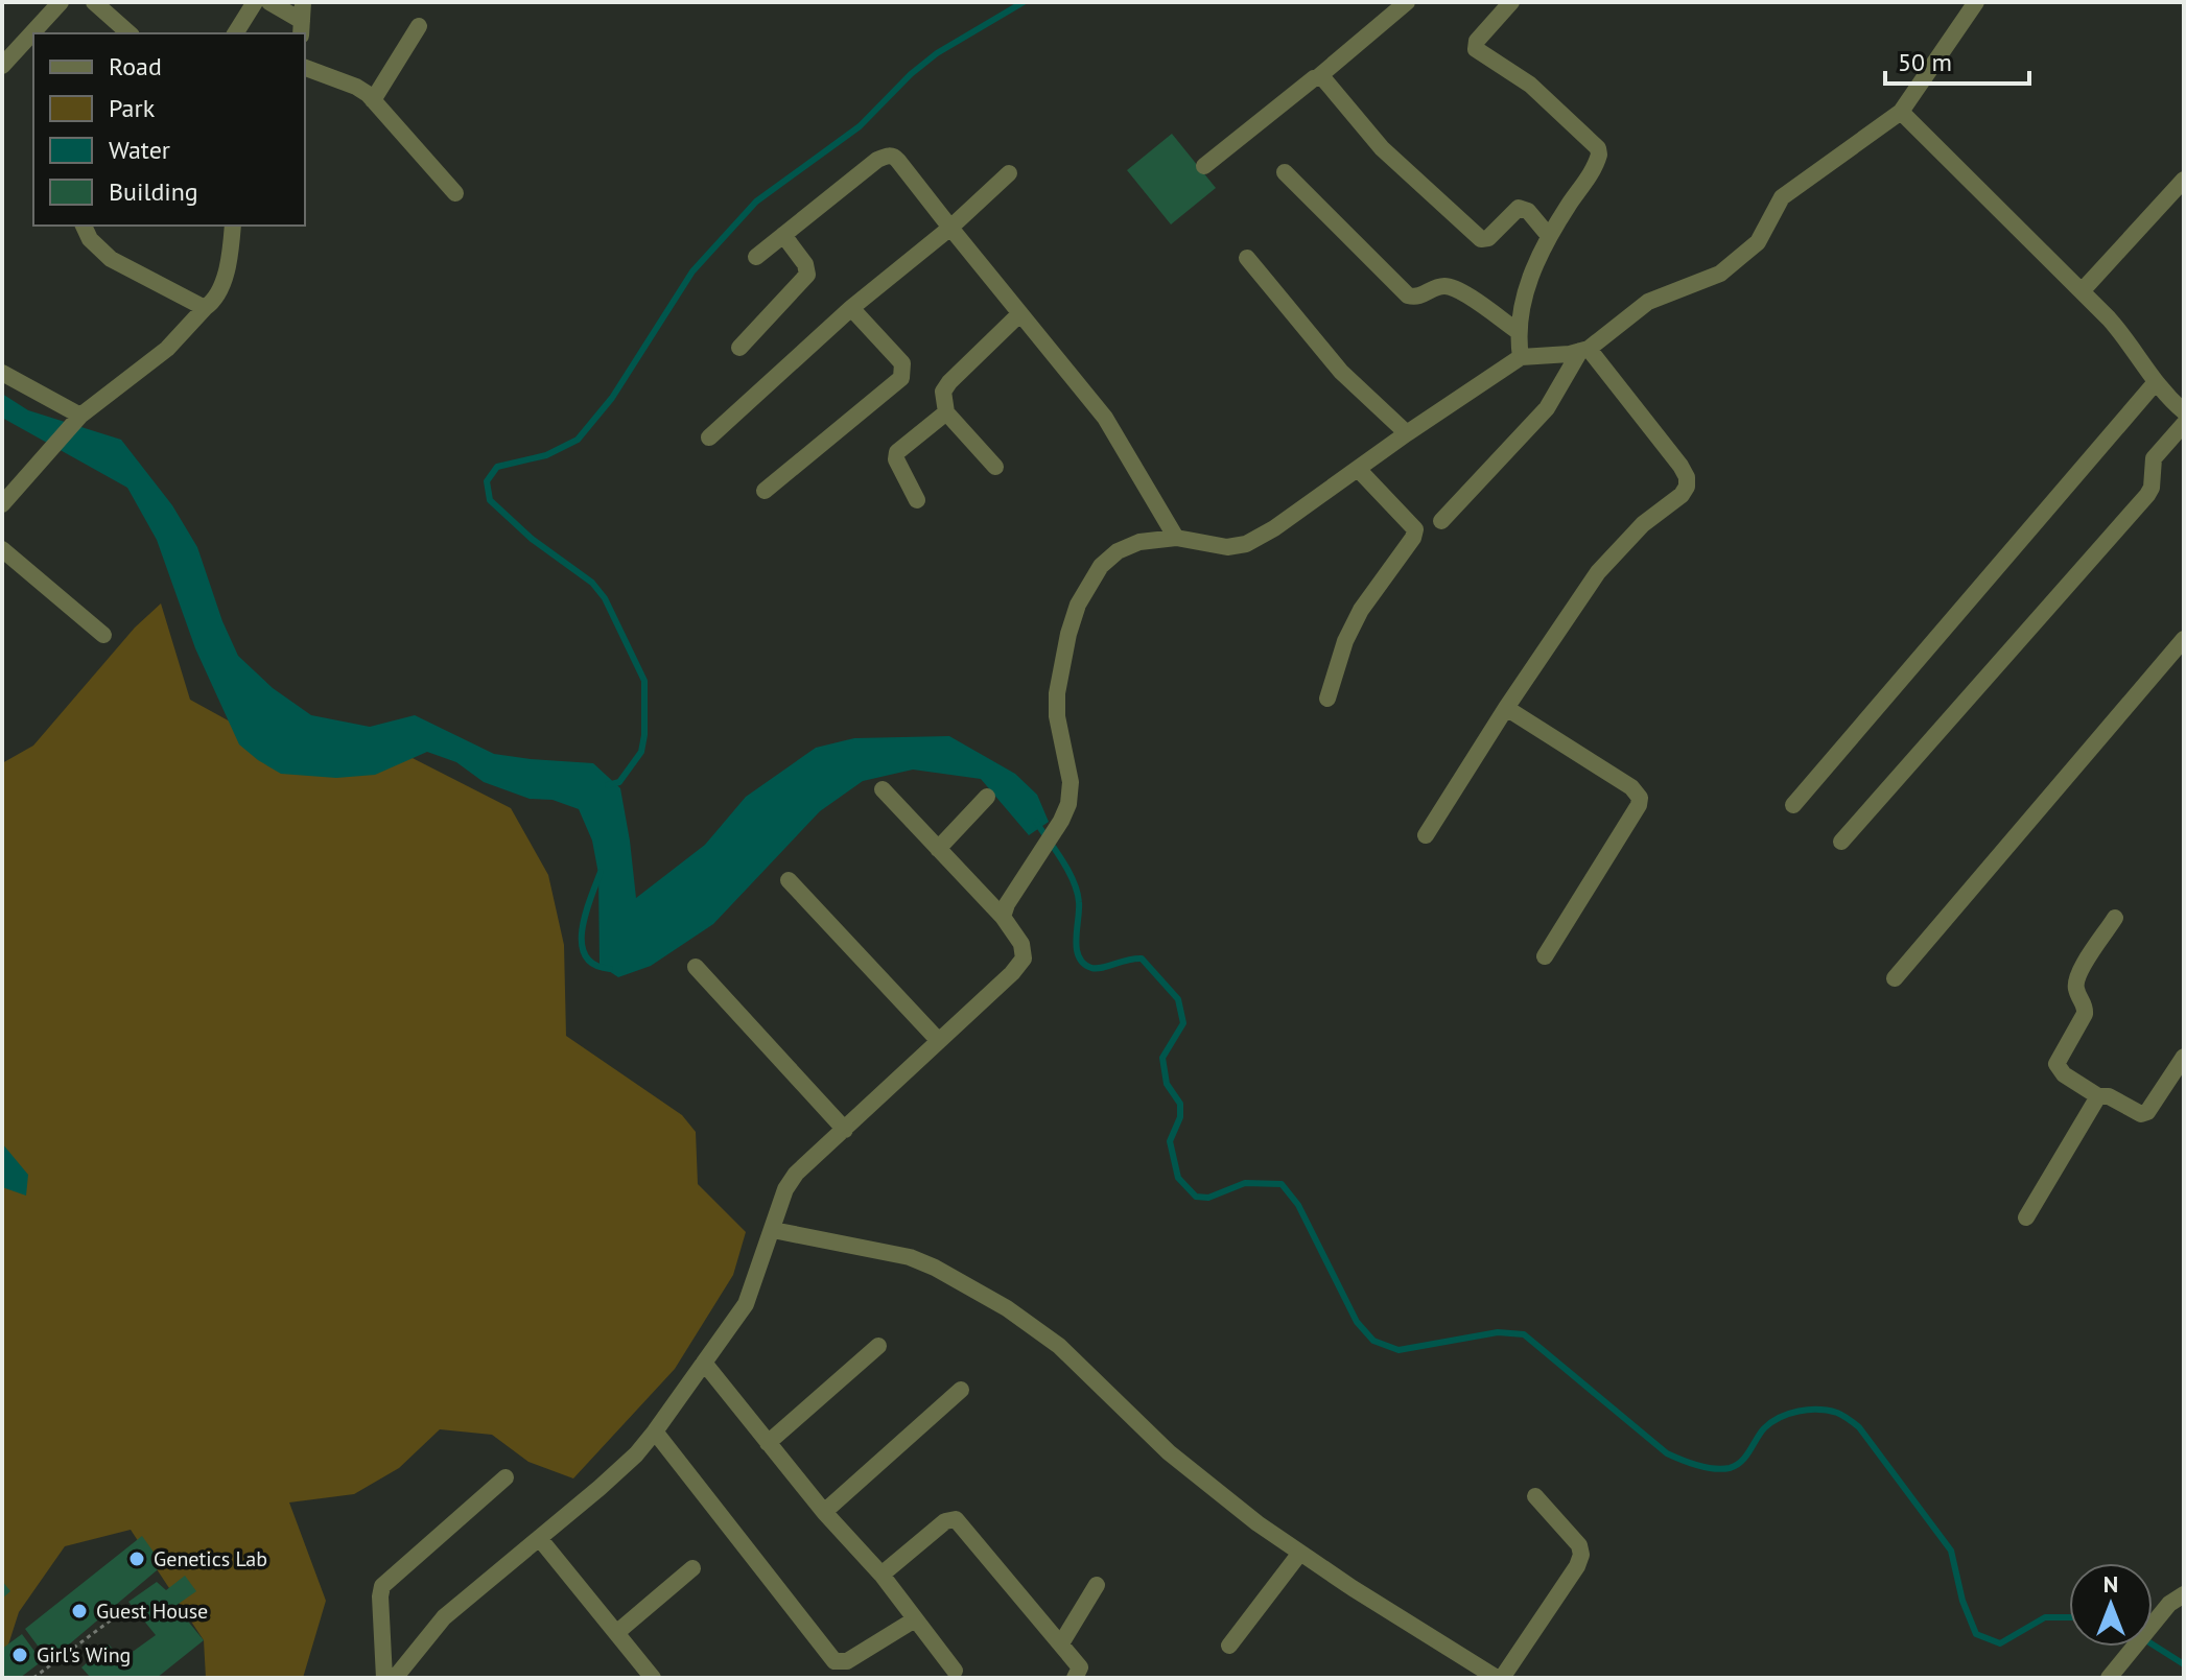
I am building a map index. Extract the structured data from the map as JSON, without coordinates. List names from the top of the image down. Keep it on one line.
{"places":["Genetics Lab","Guest House","Girl's Wing"],"legend":["Road","Park","Water","Building"],"scale_bar":"50 m","north":"top"}
